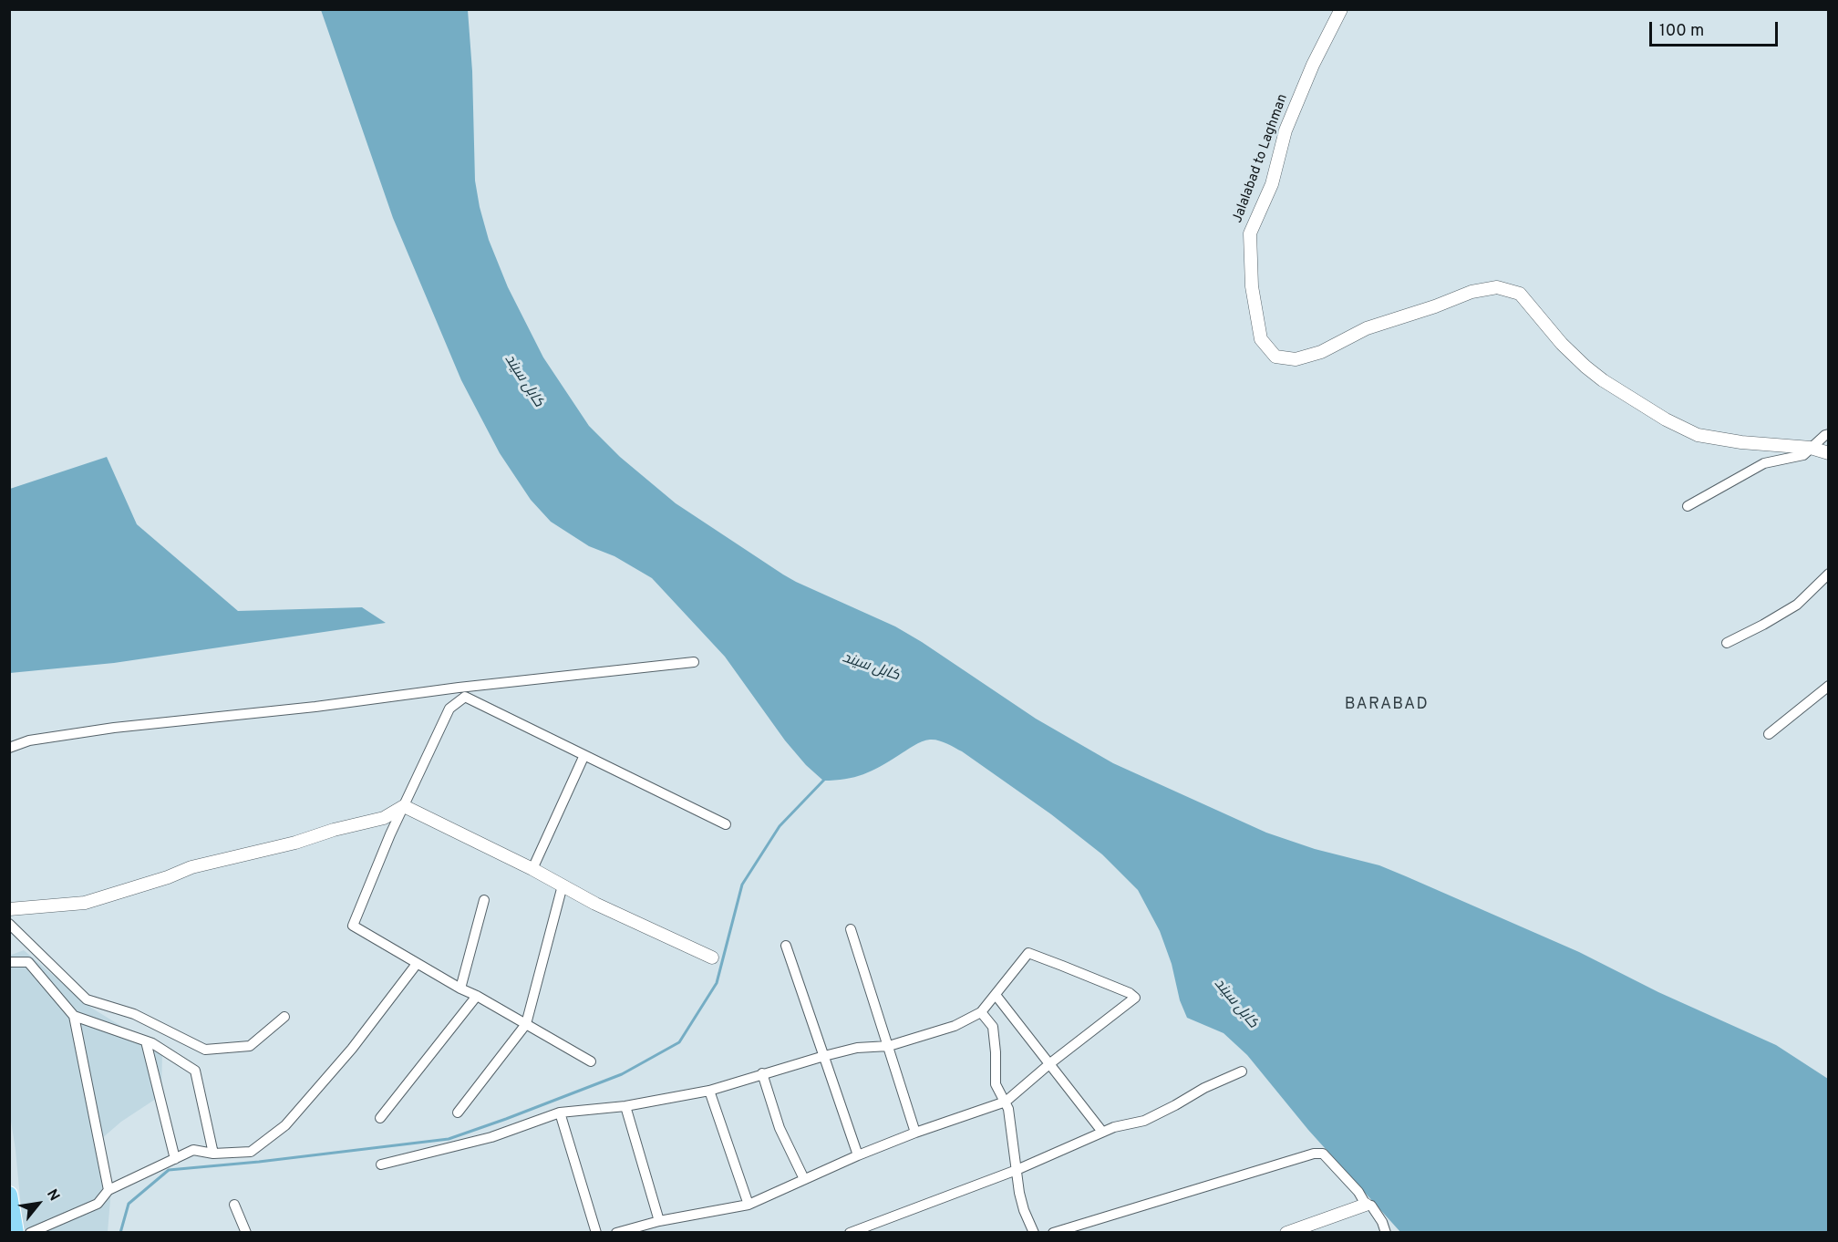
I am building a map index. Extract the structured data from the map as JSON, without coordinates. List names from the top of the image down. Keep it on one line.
{"streets":{"street":["Jalalabad to Laghman"]},"districts":["BARABAD"],"water":["کابل سيند"],"scale_bar":"100 m","north":"top right"}
